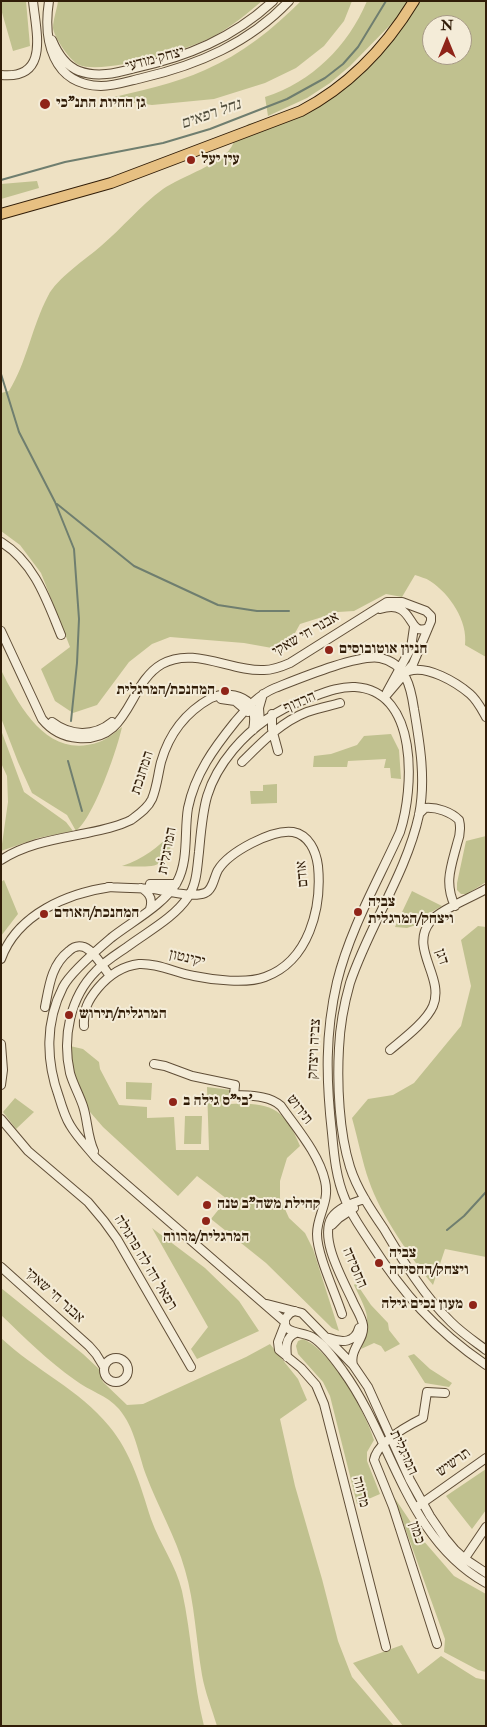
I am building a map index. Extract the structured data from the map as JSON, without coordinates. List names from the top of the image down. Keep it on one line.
{"streets":{"street":["יצחק מודעי","אבנר חי שאקי","הרדוף","המחנכת","המרגלית","אודם","דגן","יקינטון","צביה ויצחק","תירוש","רפאל דה לה פרגולה","החסידה","תרשיש","מרווה","כמון"]},"crossings":[["הרדוף","המחנכת"],["הרדוף","המרגלית"],["המחנכת","המרגלית"],["המרגלית","צביה ויצחק"],["המרגלית","החסידה"],["המרגלית","תרשיש"],["המרגלית","מרווה"],["המרגלית","כמון"],["אודם","יקינטון"],["צביה ויצחק","החסידה"]],"water":["נחל רפאים"],"places":["גן החיות התנ\"כי","עין יעל","חניון אוטובוסים","המחנכת/המרגלית","צביה ויצחק/המרגלית","המחנכת/האודם","המרגלית/תירוש","בי\"ס גילה ב'","קהילת משה\"ב טנה","המרגלית/מרווה","צביה ויצחק/החסידה","מעון נכים גילה"],"north":"top"}
